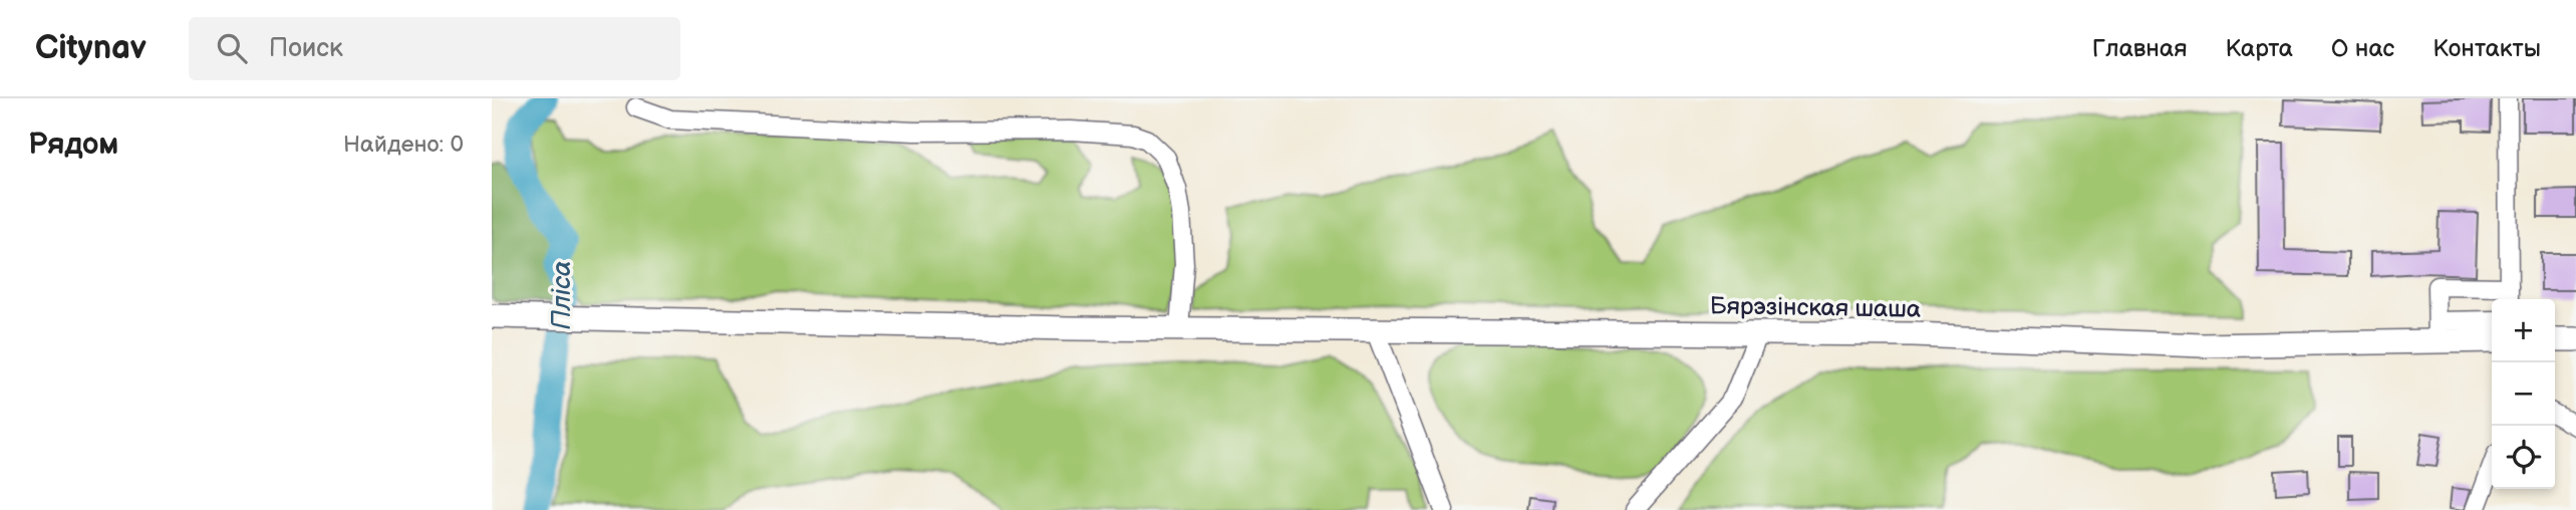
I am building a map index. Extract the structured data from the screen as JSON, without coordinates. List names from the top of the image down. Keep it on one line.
{"streets":{"main road":["Бярэзінская шаша"]},"water":["Пліса"],"page":{"header":"Citynav","search":"Поиск","nav":["Главная","Карта","О нас","Контакты"],"heading":["Рядом","Найдено: 0"],"map_buttons":["+","−"]}}
